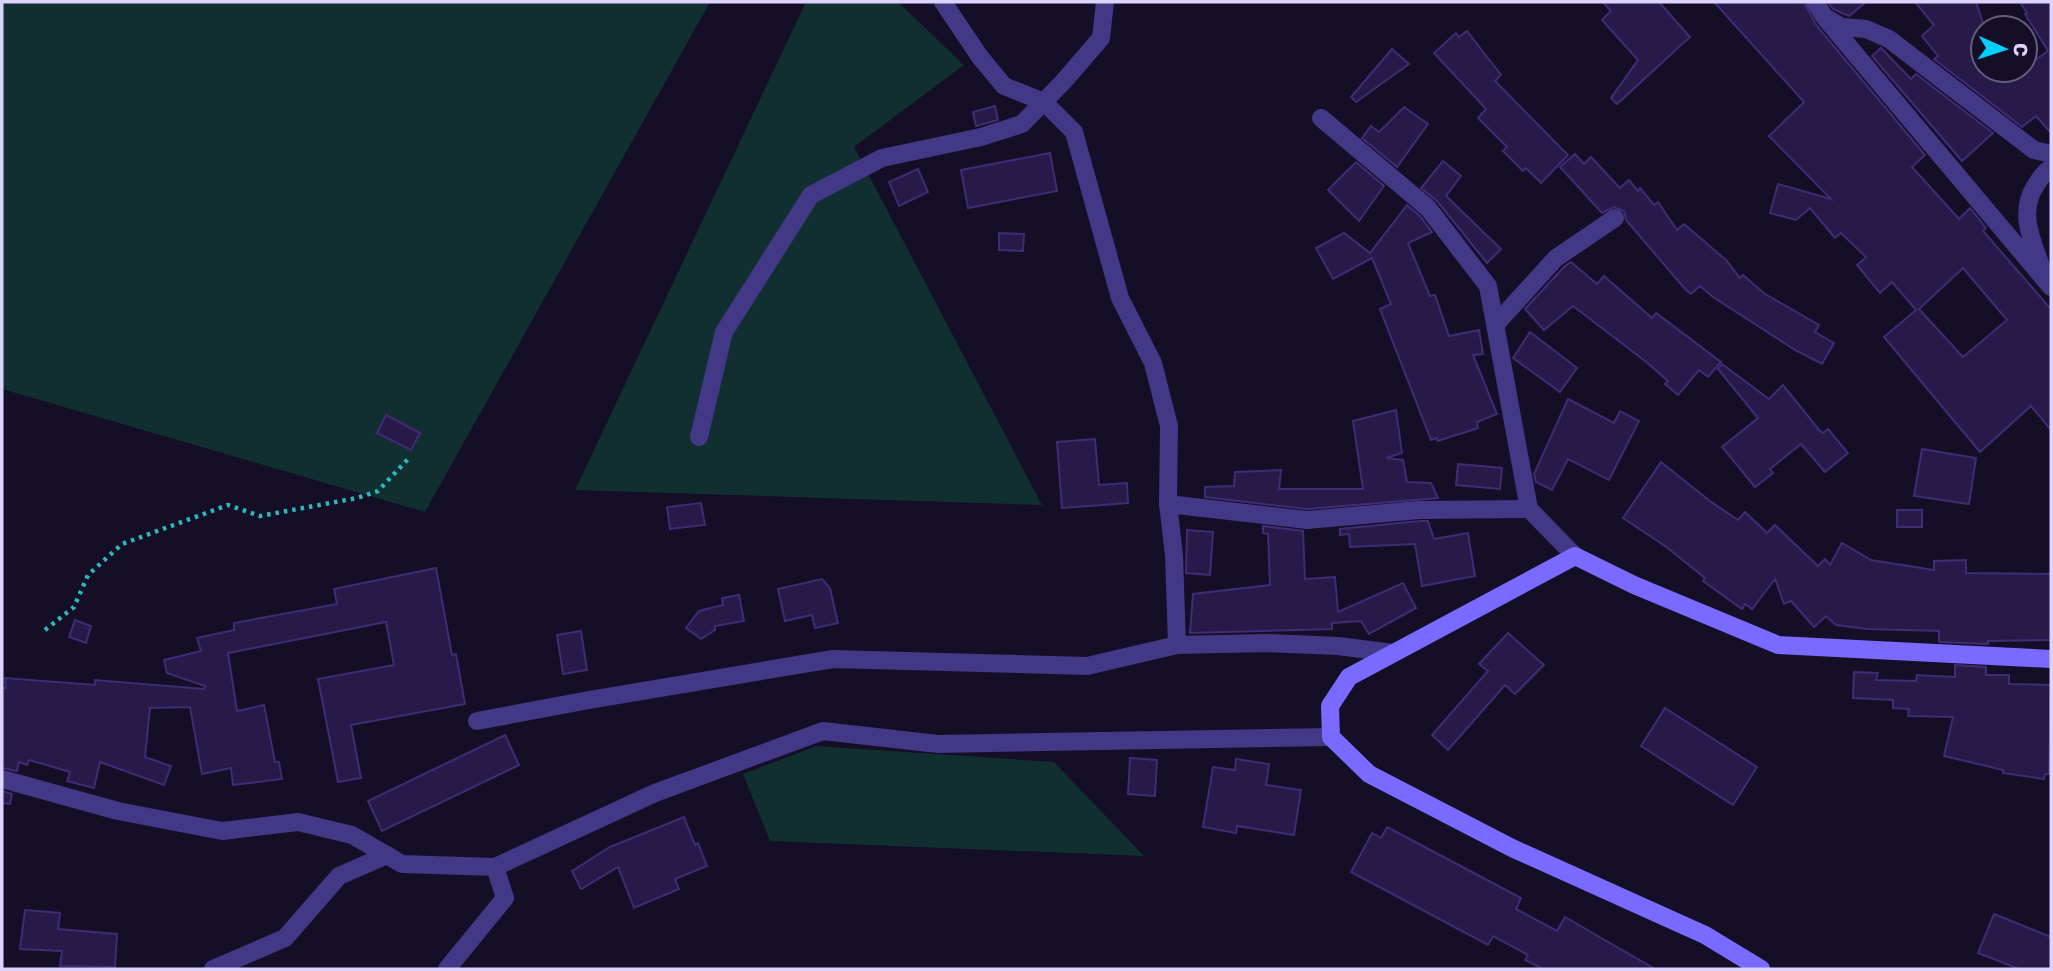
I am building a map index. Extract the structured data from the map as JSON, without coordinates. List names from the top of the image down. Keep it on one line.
{"north":"right"}
